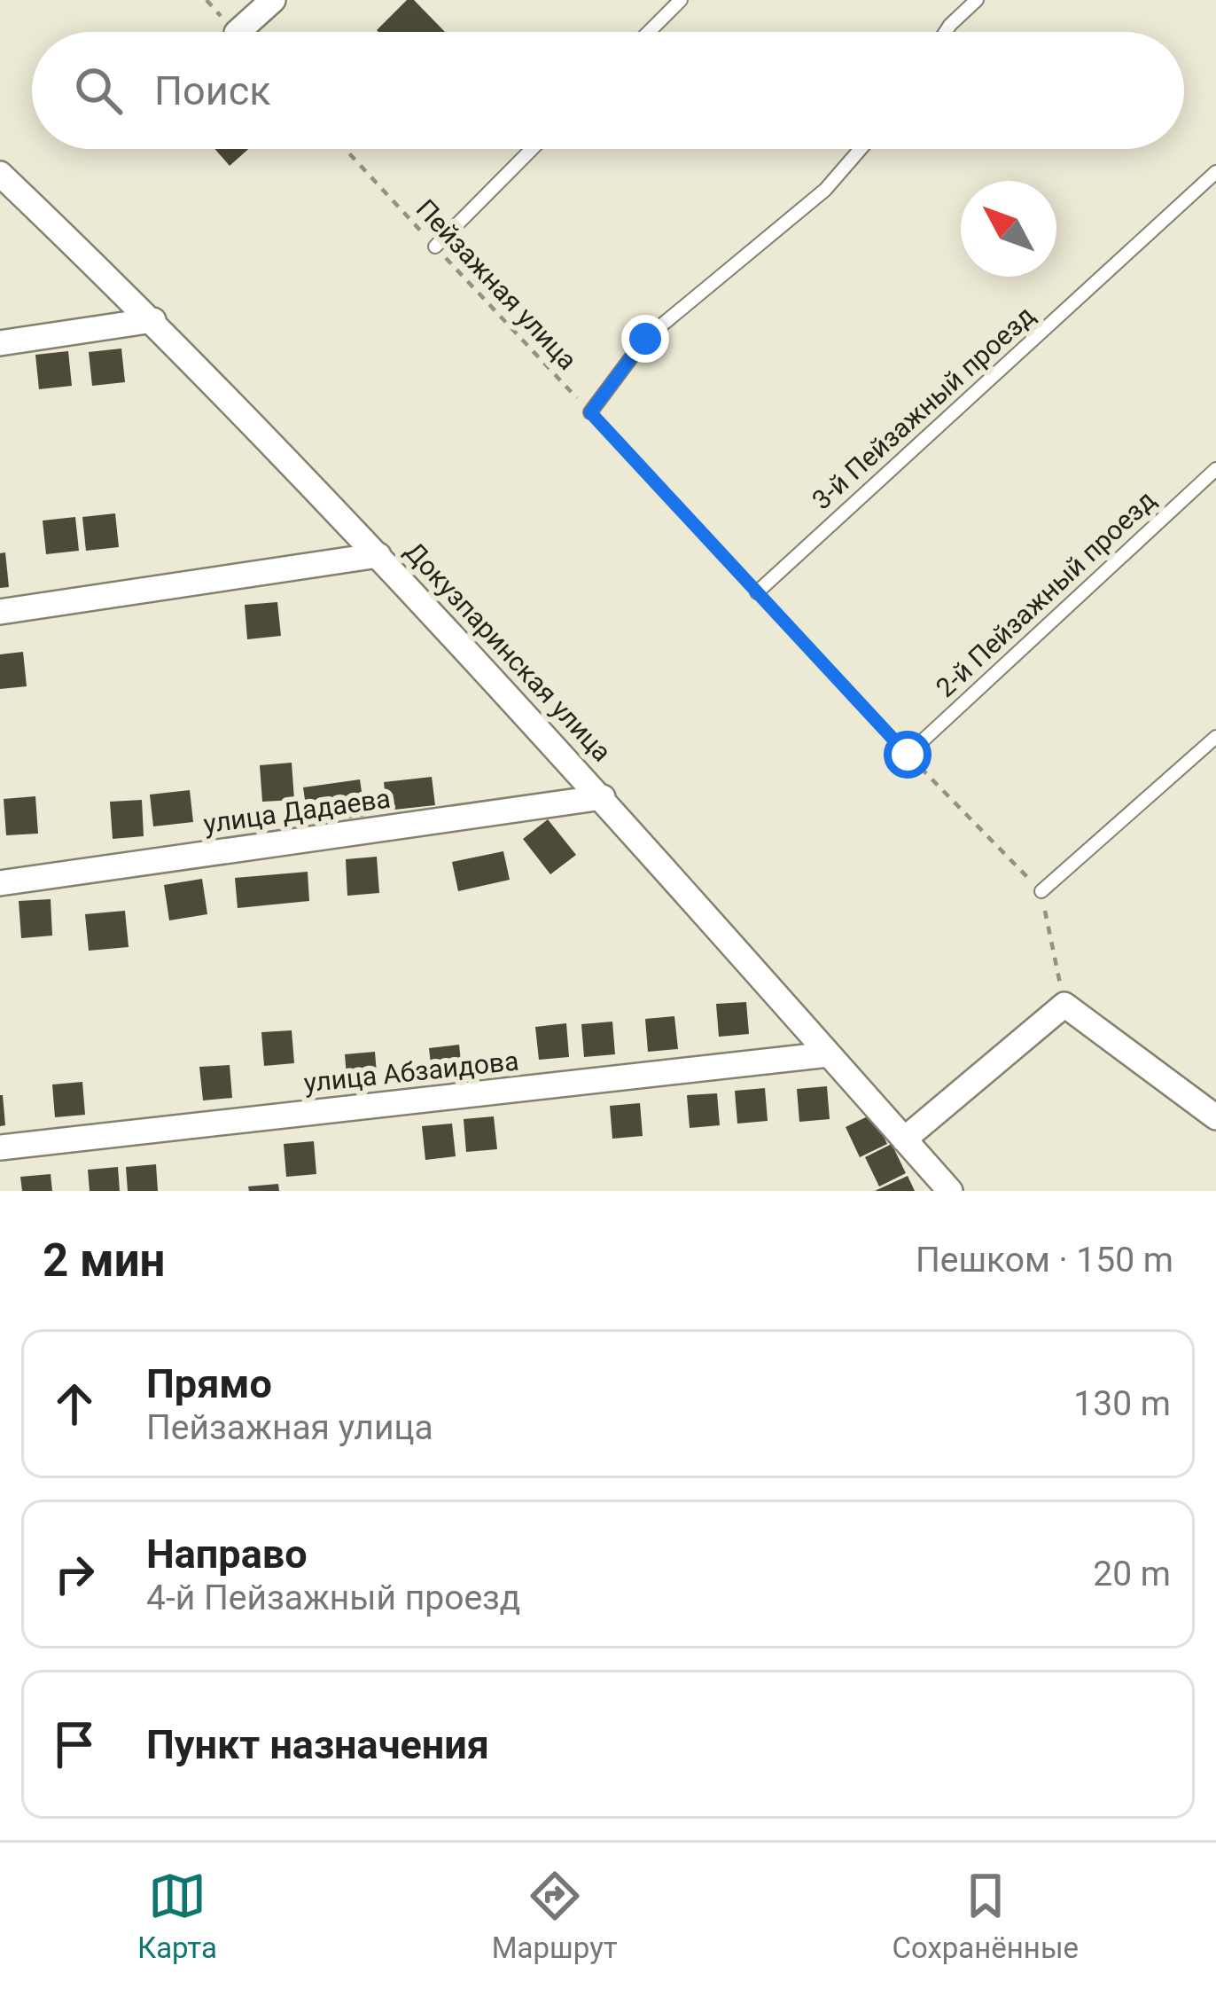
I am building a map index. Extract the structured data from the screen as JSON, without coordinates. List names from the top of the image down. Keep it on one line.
{"streets":{"street":["Докузпаринская улица","улица Дадаева","улица Абзаидова"],"lane":["3-й Пейзажный проезд","2-й Пейзажный проезд"],"path":["Пейзажная улица"]},"crossings":[["Пейзажная улица","3-й Пейзажный проезд"],["Пейзажная улица","2-й Пейзажный проезд"],["Докузпаринская улица","улица Дадаева"],["Докузпаринская улица","улица Абзаидова"]],"north":"top left","page":{"search":"Поиск","heading":["2 мин","Пешком · 150 m"],"list":[["Прямо","Пейзажная улица","130 m"],["Направо","4-й Пейзажный проезд","20 m"],"Пункт назначения"],"nav":["Карта","Маршрут","Сохранённые"]}}
